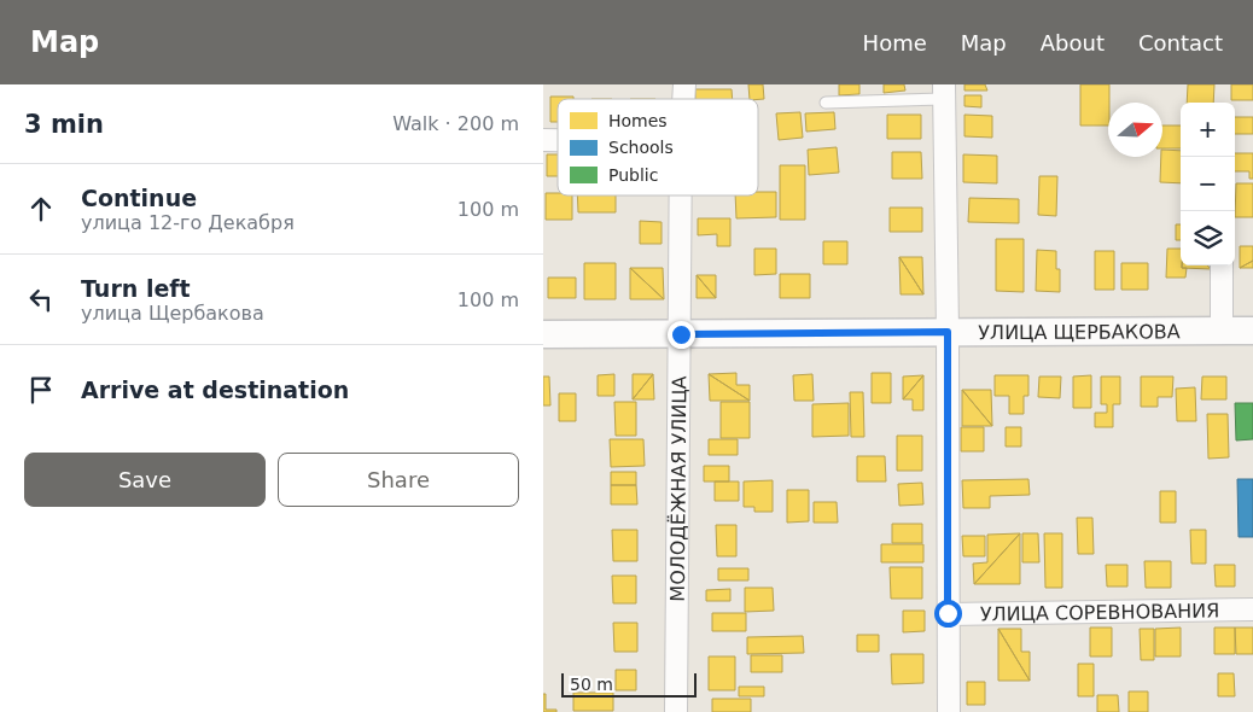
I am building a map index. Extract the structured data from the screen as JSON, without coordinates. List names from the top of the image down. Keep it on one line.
{"streets":{"street":["УЛИЦА ЩЕРБАКОВА","МОЛОДЁЖНАЯ УЛИЦА","УЛИЦА СОРЕВНОВАНИЯ"]},"crossings":[["УЛИЦА ЩЕРБАКОВА","МОЛОДЁЖНАЯ УЛИЦА"]],"legend":["Homes","Schools","Public"],"scale_bar":"50 m","north":"right","page":{"header":"Map","nav":["Home","Map","About","Contact"],"heading":["3 min","Walk · 200 m"],"map_buttons":["+","−"],"list":[["Continue","улица 12-го Декабря","100 m"],["Turn left","улица Щербакова","100 m"],"Arrive at destination"],"buttons":["Save","Share"],"scale":"50 m"}}
